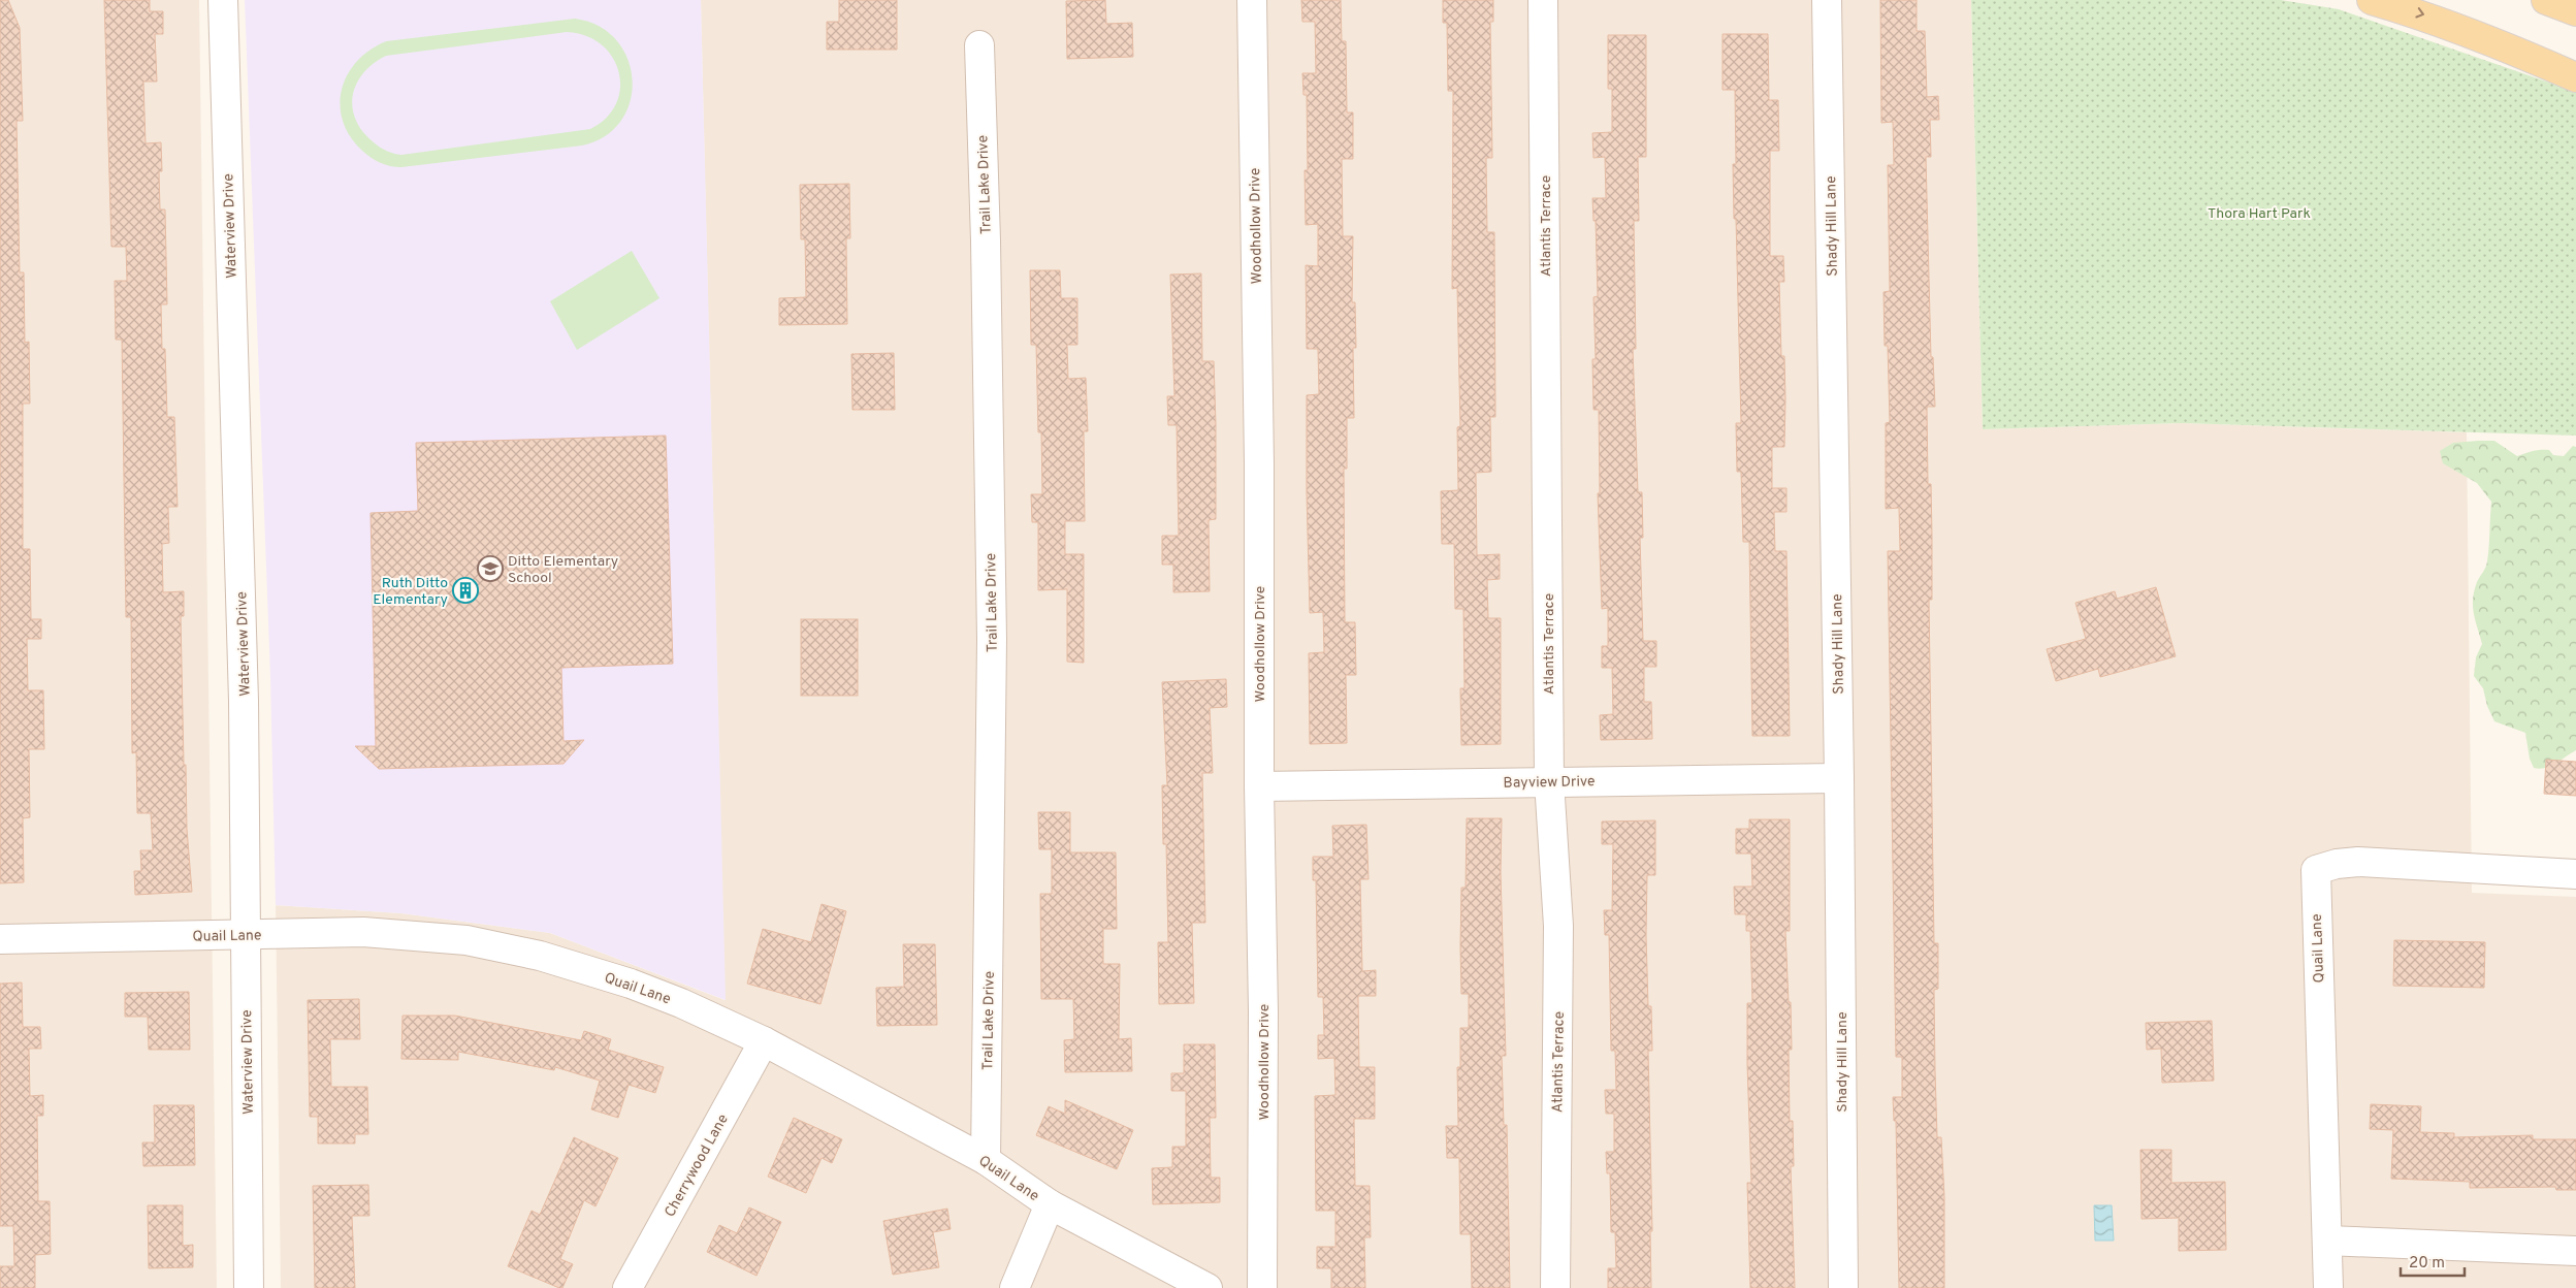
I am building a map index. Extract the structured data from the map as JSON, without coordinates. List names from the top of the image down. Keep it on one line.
{"streets":{"street":["Trail Lake Drive","Waterview Drive","Woodhollow Drive","Atlantis Terrace","Shady Hill Lane","Bayview Drive","Quail Lane","Cherrywood Lane"]},"crossings":[["Trail Lake Drive","Quail Lane"],["Waterview Drive","Quail Lane"],["Woodhollow Drive","Bayview Drive"],["Atlantis Terrace","Bayview Drive"],["Shady Hill Lane","Bayview Drive"],["Quail Lane","Cherrywood Lane"]],"parks":["Thora Hart Park"],"places":{"school or university":["Ditto Elementary School"],"building":["Ruth Ditto Elementary"]},"scale_bar":"20 m"}
